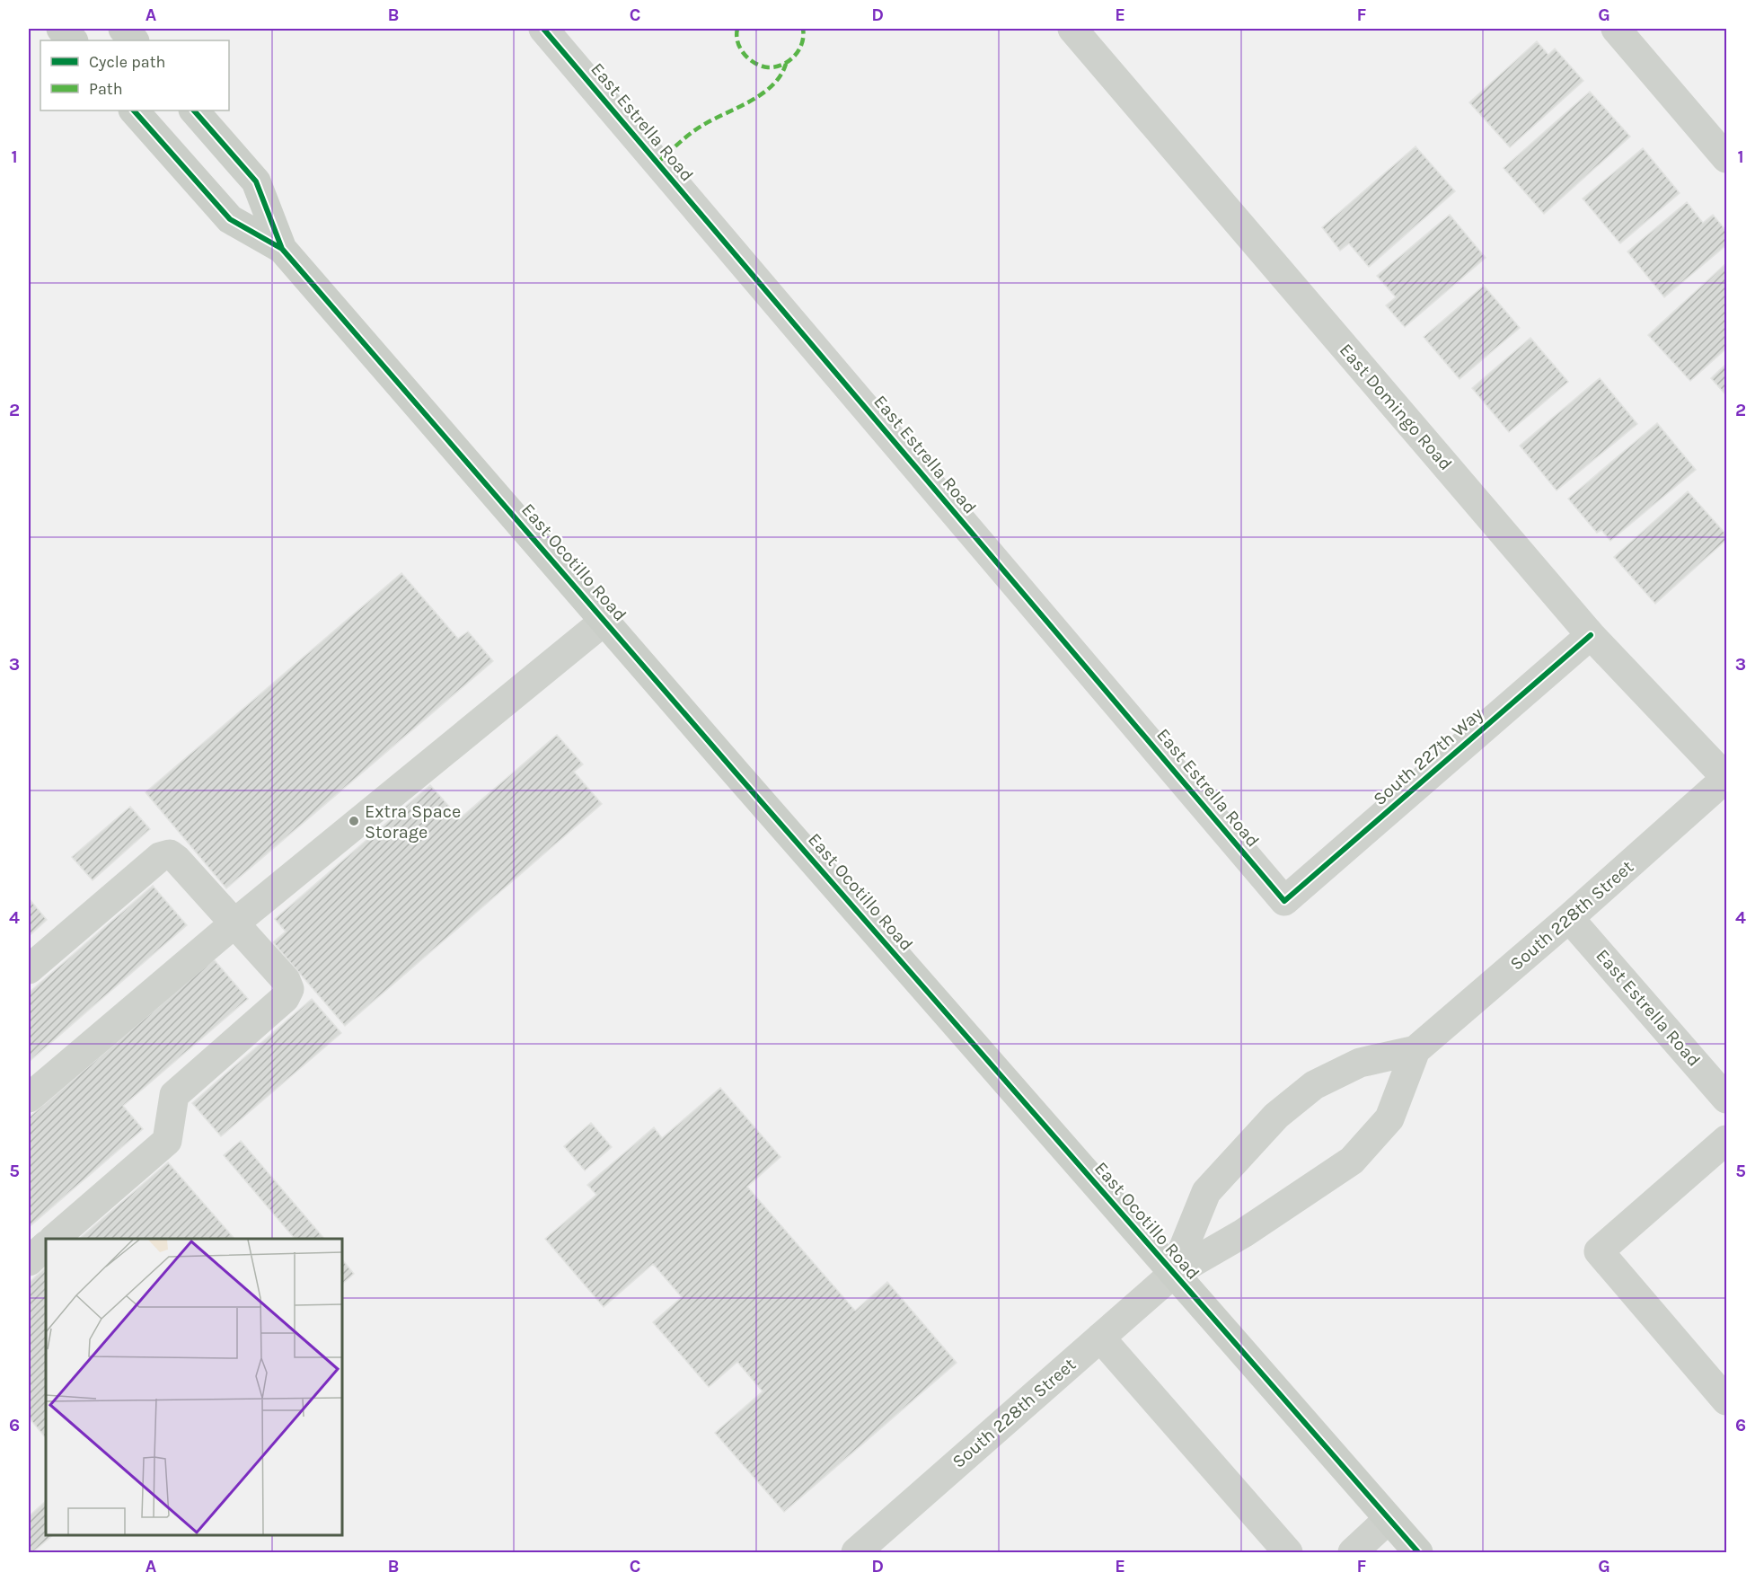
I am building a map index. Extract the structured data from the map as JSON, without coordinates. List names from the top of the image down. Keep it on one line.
{"streets":{"main road":["East Ocotillo Road"],"street":["East Estrella Road","East Domingo Road","South 227th Way","South 228th Street"]},"crossings":[["East Estrella Road","South 227th Way"],["East Estrella Road","South 228th Street"],["East Domingo Road","South 227th Way"],["East Domingo Road","South 228th Street"],["East Ocotillo Road","South 228th Street"]],"places":["Extra Space Storage"],"legend":["Cycle path","Path"],"grid":{"columns":["A","B","C","D","E","F","G"],"rows":["1","2","3","4","5","6"]}}
